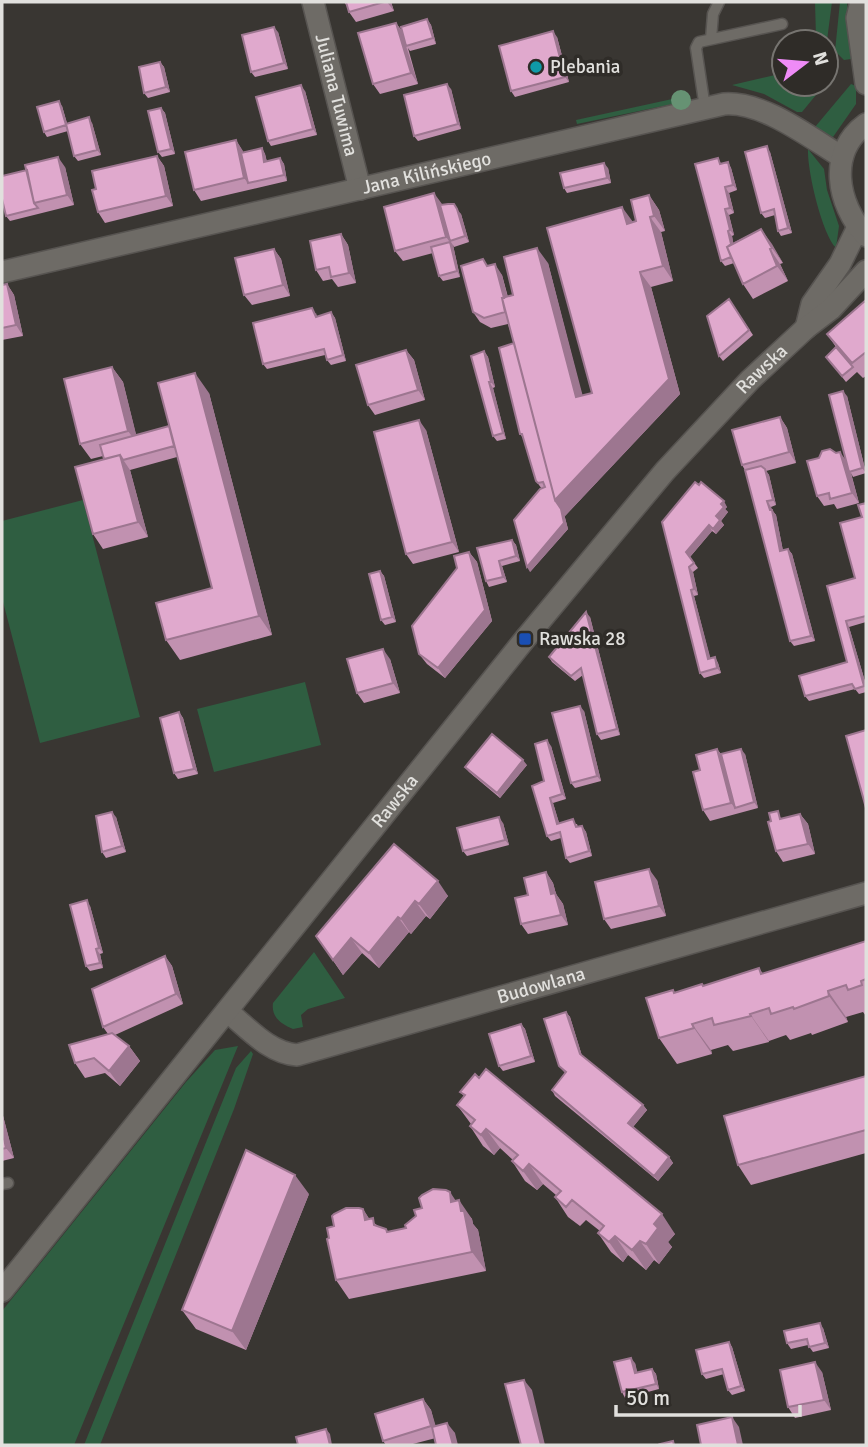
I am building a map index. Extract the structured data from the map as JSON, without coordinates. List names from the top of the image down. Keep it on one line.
{"streets":{"street":["Juliana Tuwima","Jana Kilińskiego","Rawska","Budowlana"]},"crossings":[["Juliana Tuwima","Jana Kilińskiego"],["Rawska","Budowlana"]],"places":{"other":["Plebania"],"transit":["Rawska 28"]},"scale_bar":"50 m","north":"right"}
